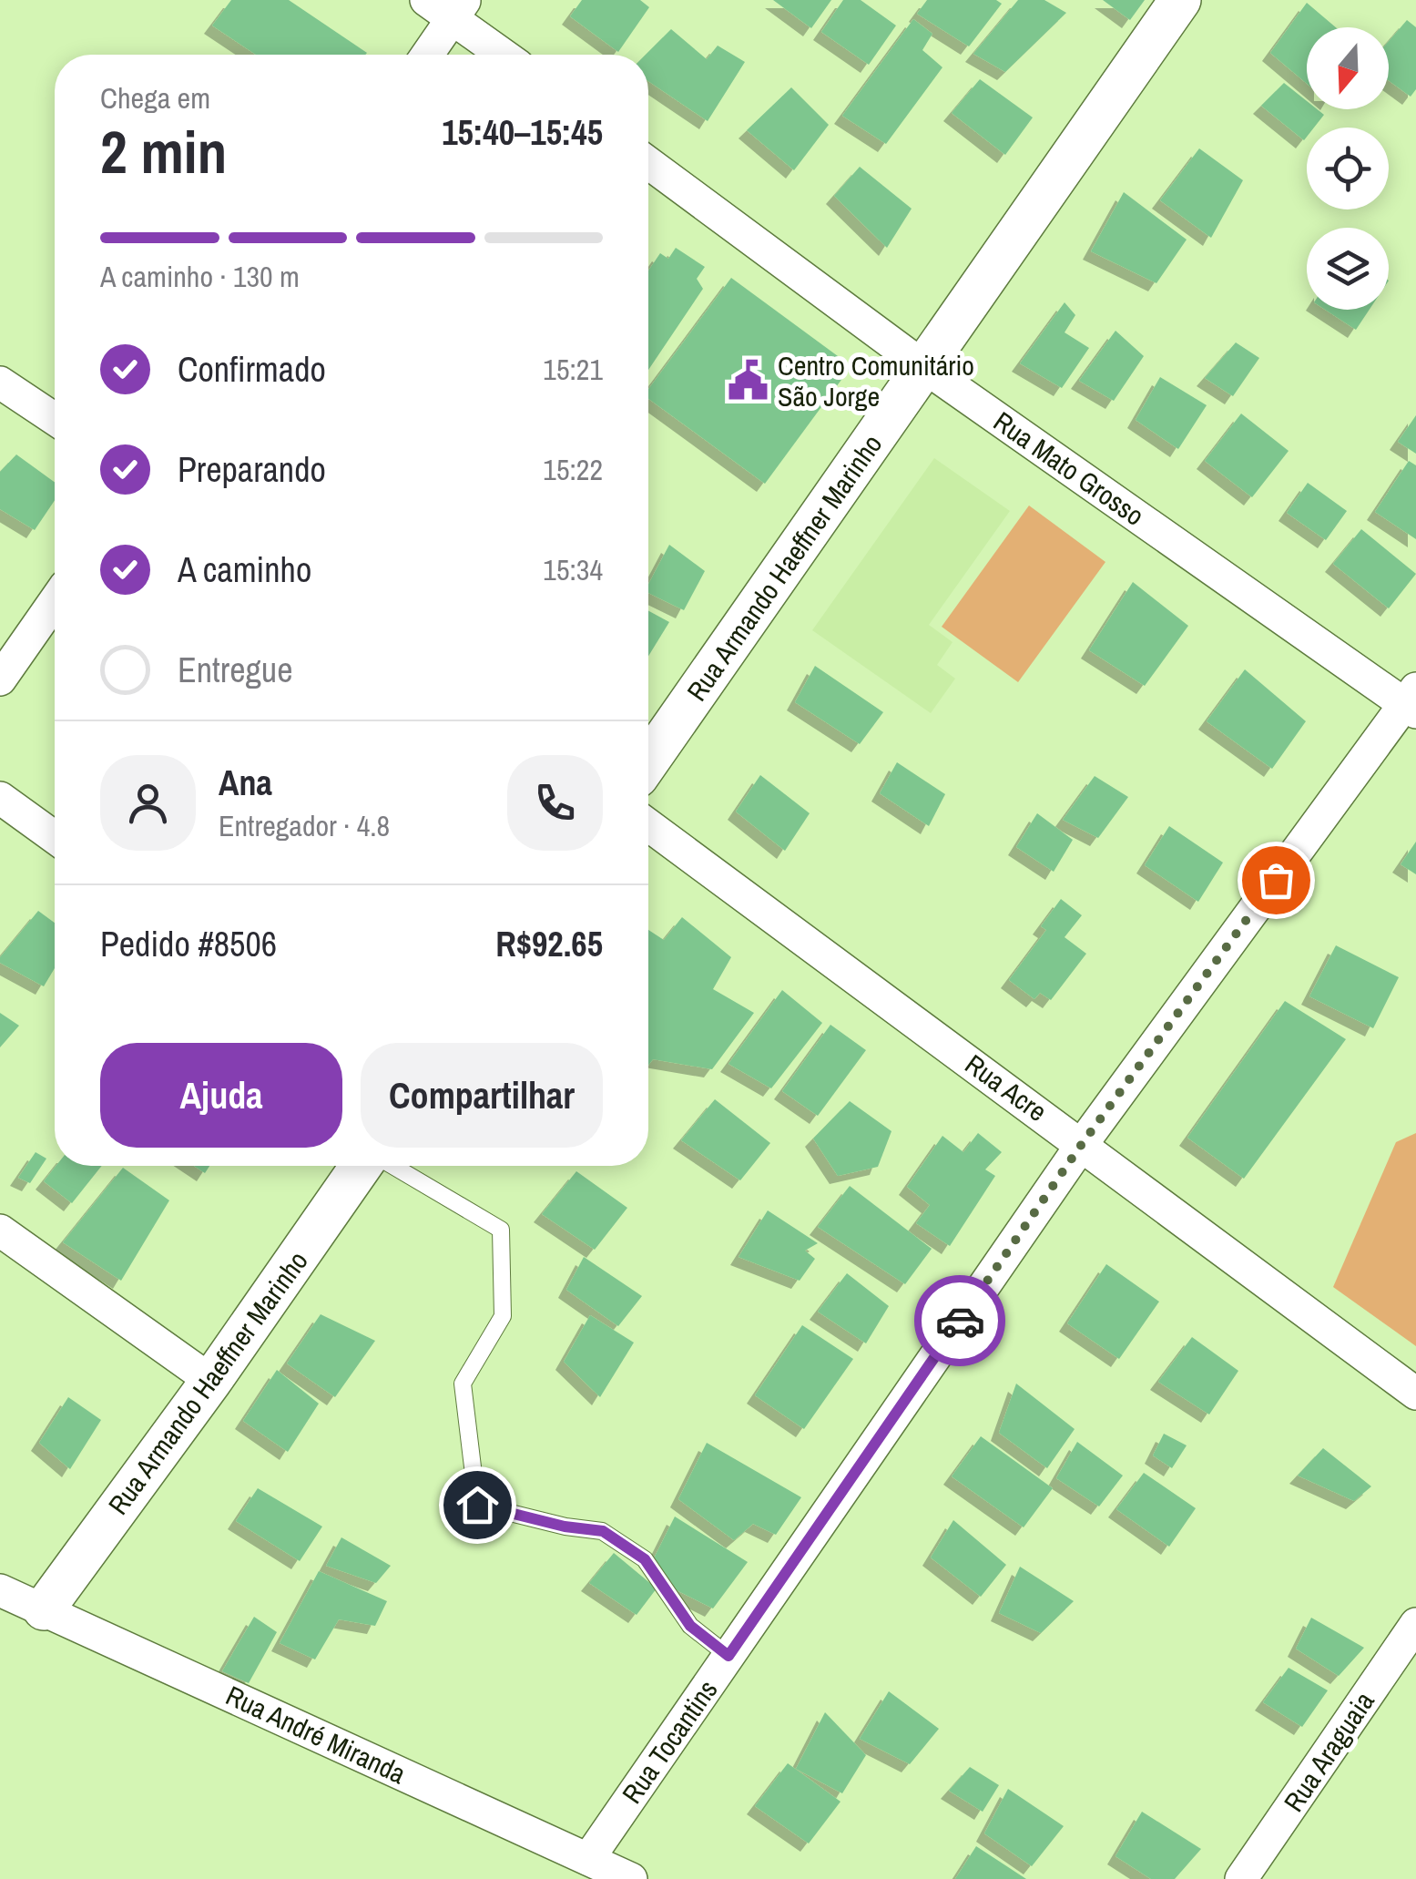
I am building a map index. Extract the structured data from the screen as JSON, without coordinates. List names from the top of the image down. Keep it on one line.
{"streets":{"street":["Rua Mato Grosso","Rua Armando Haeffner Marinho","Rua Acre","Rua André Miranda","Rua Tocantins","Rua Araguaia"]},"crossings":[["Rua Mato Grosso","Rua Armando Haeffner Marinho"],["Rua Mato Grosso","Rua Tocantins"],["Rua Armando Haeffner Marinho","Rua André Miranda"],["Rua Acre","Rua Tocantins"],["Rua André Miranda","Rua Tocantins"]],"places":{"public building":["Centro Comunitário São Jorge"]},"north":"bottom","page":{"heading":["2 min","Chega em","15:40–15:45"],"panel":["Ana","Entregador · 4.8","Pedido #8506","R$92.65"],"bar":"A caminho · 130 m","list":[["Confirmado","15:21"],["Preparando","15:22"],["A caminho","15:34"],"Entregue"],"buttons":["Ajuda","Compartilhar"]}}
